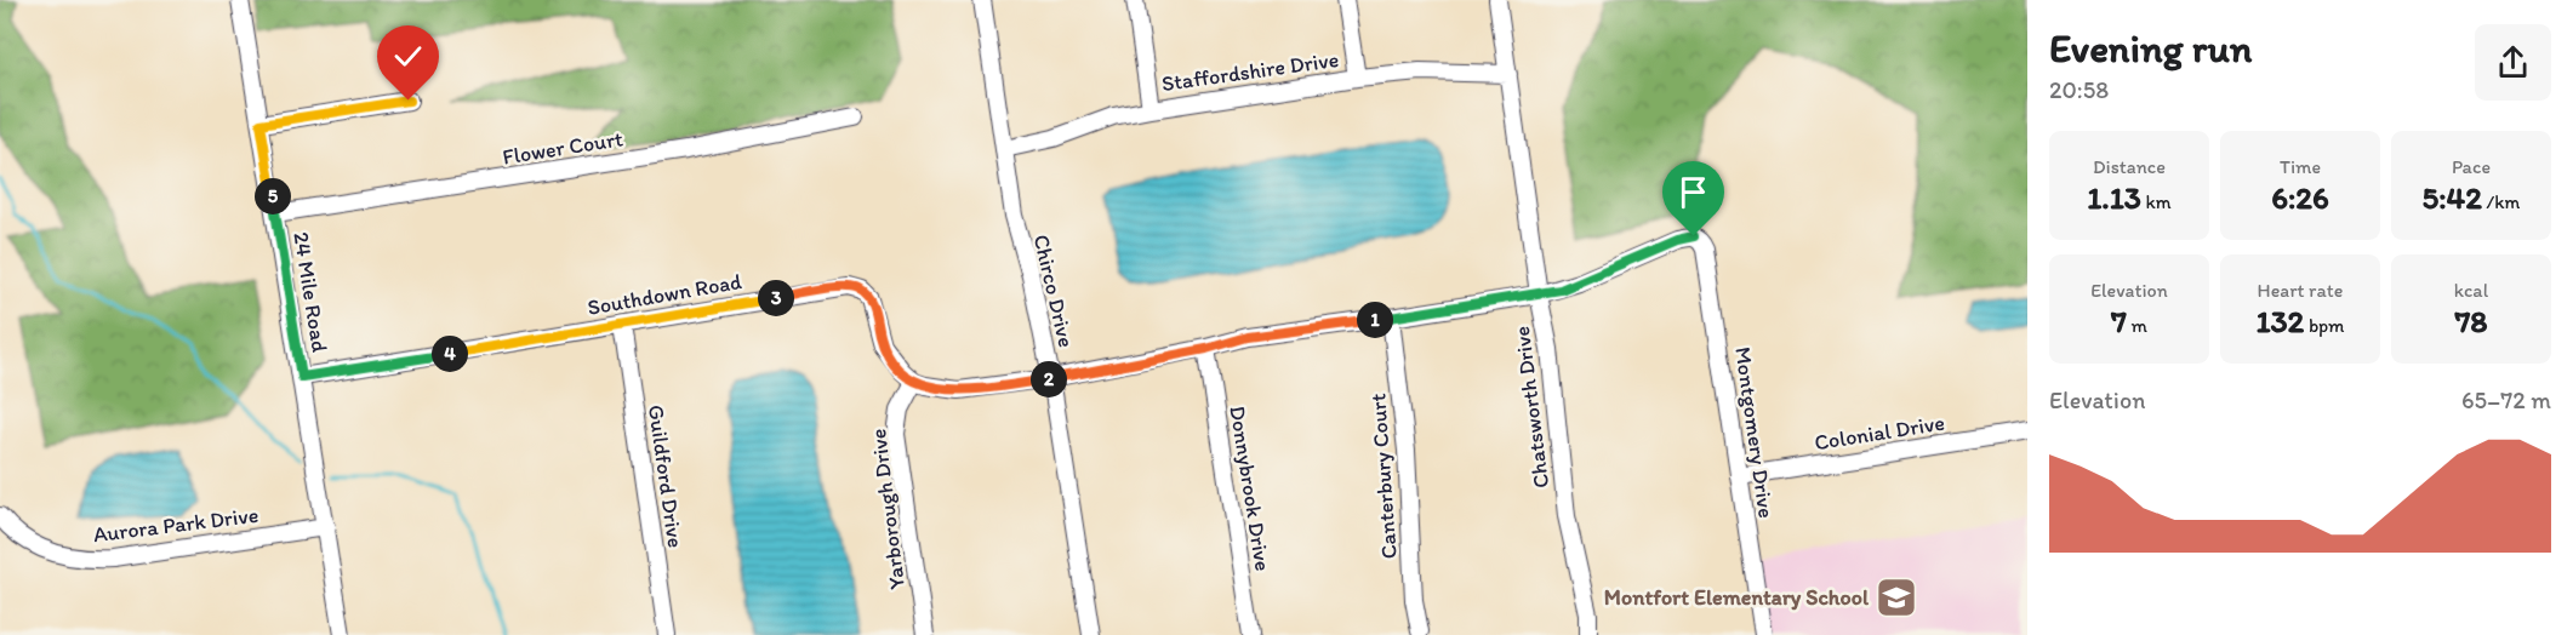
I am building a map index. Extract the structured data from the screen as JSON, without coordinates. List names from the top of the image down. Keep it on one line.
{"streets":{"street":["Staffordshire Drive","Flower Court","Chirco Drive","24 Mile Road","Southdown Road","Chatsworth Drive","Montgomery Drive","Colonial Drive","Guildford Drive","Canterbury Court","Donnybrook Drive","Yarborough Drive","Aurora Park Drive"]},"crossings":[["Staffordshire Drive","Chirco Drive"],["Staffordshire Drive","Chatsworth Drive"],["Flower Court","24 Mile Road"],["24 Mile Road","Southdown Road"],["24 Mile Road","Aurora Park Drive"],["Southdown Road","Guildford Drive"],["Southdown Road","Yarborough Drive"],["Chatsworth Drive","Montgomery Drive"],["Montgomery Drive","Colonial Drive"]],"places":{"school or university":["Montfort Elementary School"]},"page":{"heading":["Evening run","20:58"],"stats":[["Distance","1.13 km"],["Time","6:26"],["Pace","5:42 /km"],["Elevation","7 m"],["Heart rate","132 bpm"],["kcal","78"]],"pins":["5","3","1","4","2"],"chart":["Elevation","65–72 m"]}}
